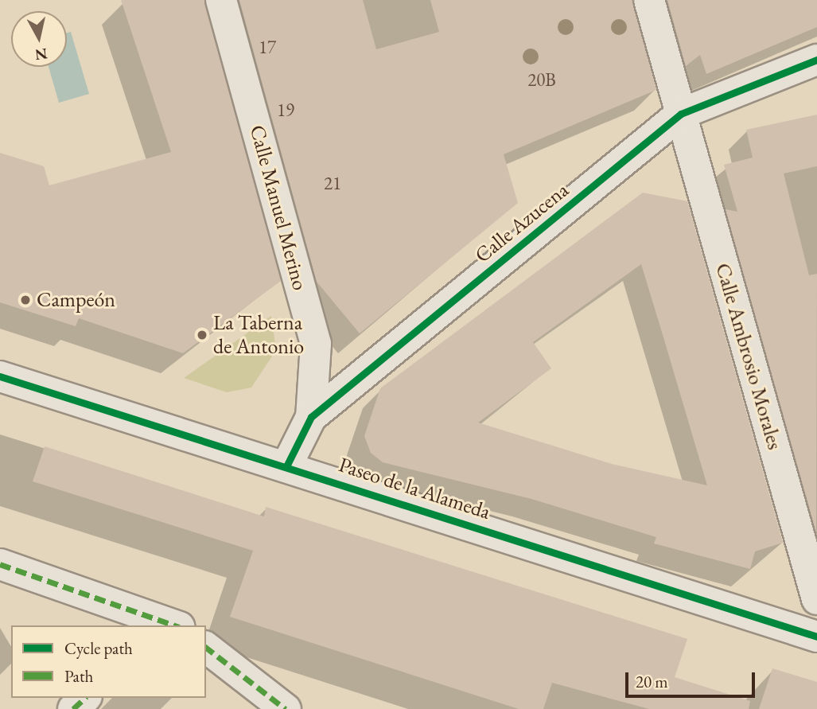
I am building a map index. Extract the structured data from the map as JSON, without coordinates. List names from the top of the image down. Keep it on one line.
{"streets":{"street":["Calle Manuel Merino","Calle Azucena","Calle Ambrosio Morales","Paseo de la Alameda"]},"crossings":[["Calle Manuel Merino","Calle Azucena"],["Calle Azucena","Calle Ambrosio Morales"],["Calle Azucena","Paseo de la Alameda"]],"places":["Campeón","La Taberna de Antonio"],"house_numbers":["17","20B","19","21"],"legend":["Cycle path","Path"],"scale_bar":"20 m","north":"bottom"}
